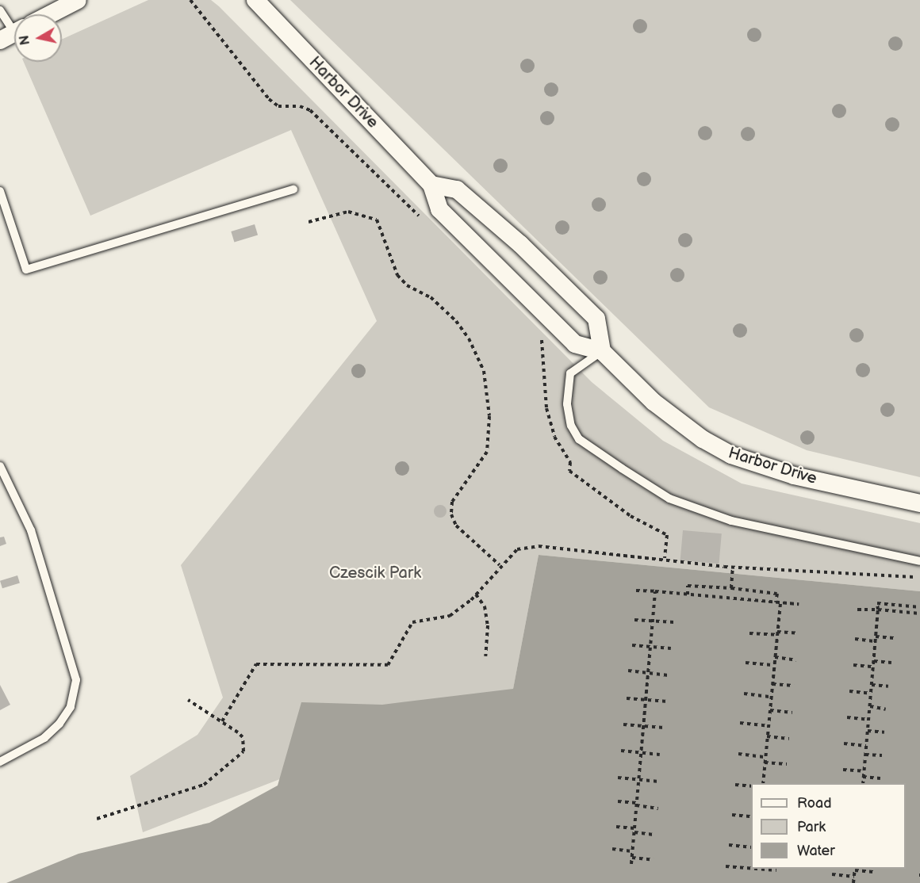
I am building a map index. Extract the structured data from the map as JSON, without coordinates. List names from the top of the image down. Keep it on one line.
{"streets":{"street":["Harbor Drive"]},"parks":["Czescik Park"],"legend":["Road","Park","Water"],"north":"left"}
